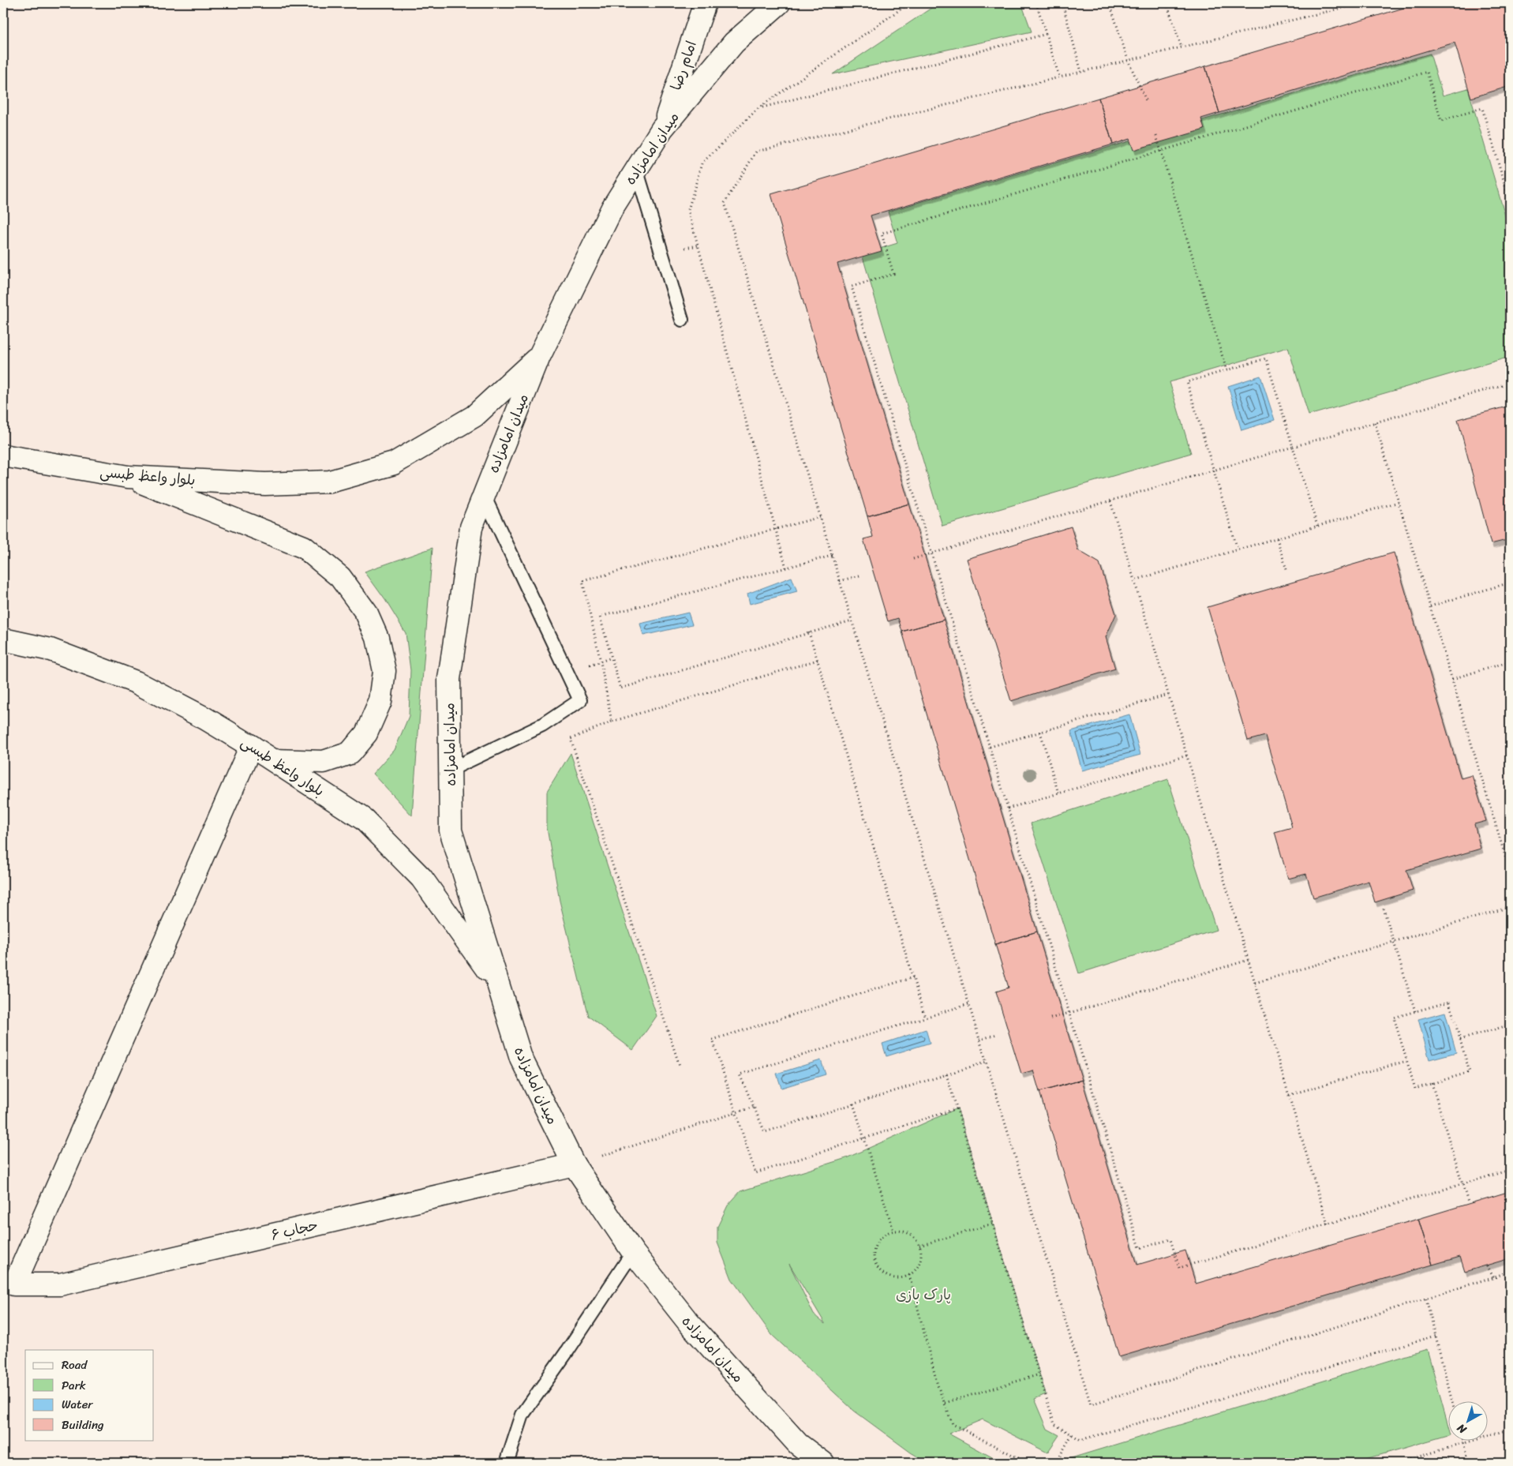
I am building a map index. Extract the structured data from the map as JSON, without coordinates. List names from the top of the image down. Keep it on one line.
{"streets":{"main road":["امام رضا","میدان امامزاده","بلوار واعظ طبسی","حجاب ۶"]},"crossings":[["امام رضا","میدان امامزاده"],["میدان امامزاده","بلوار واعظ طبسی"],["میدان امامزاده","حجاب ۶"],["بلوار واعظ طبسی","حجاب ۶"]],"parks":["پارک بازی"],"legend":["Road","Park","Water","Building"],"north":"bottom left"}
